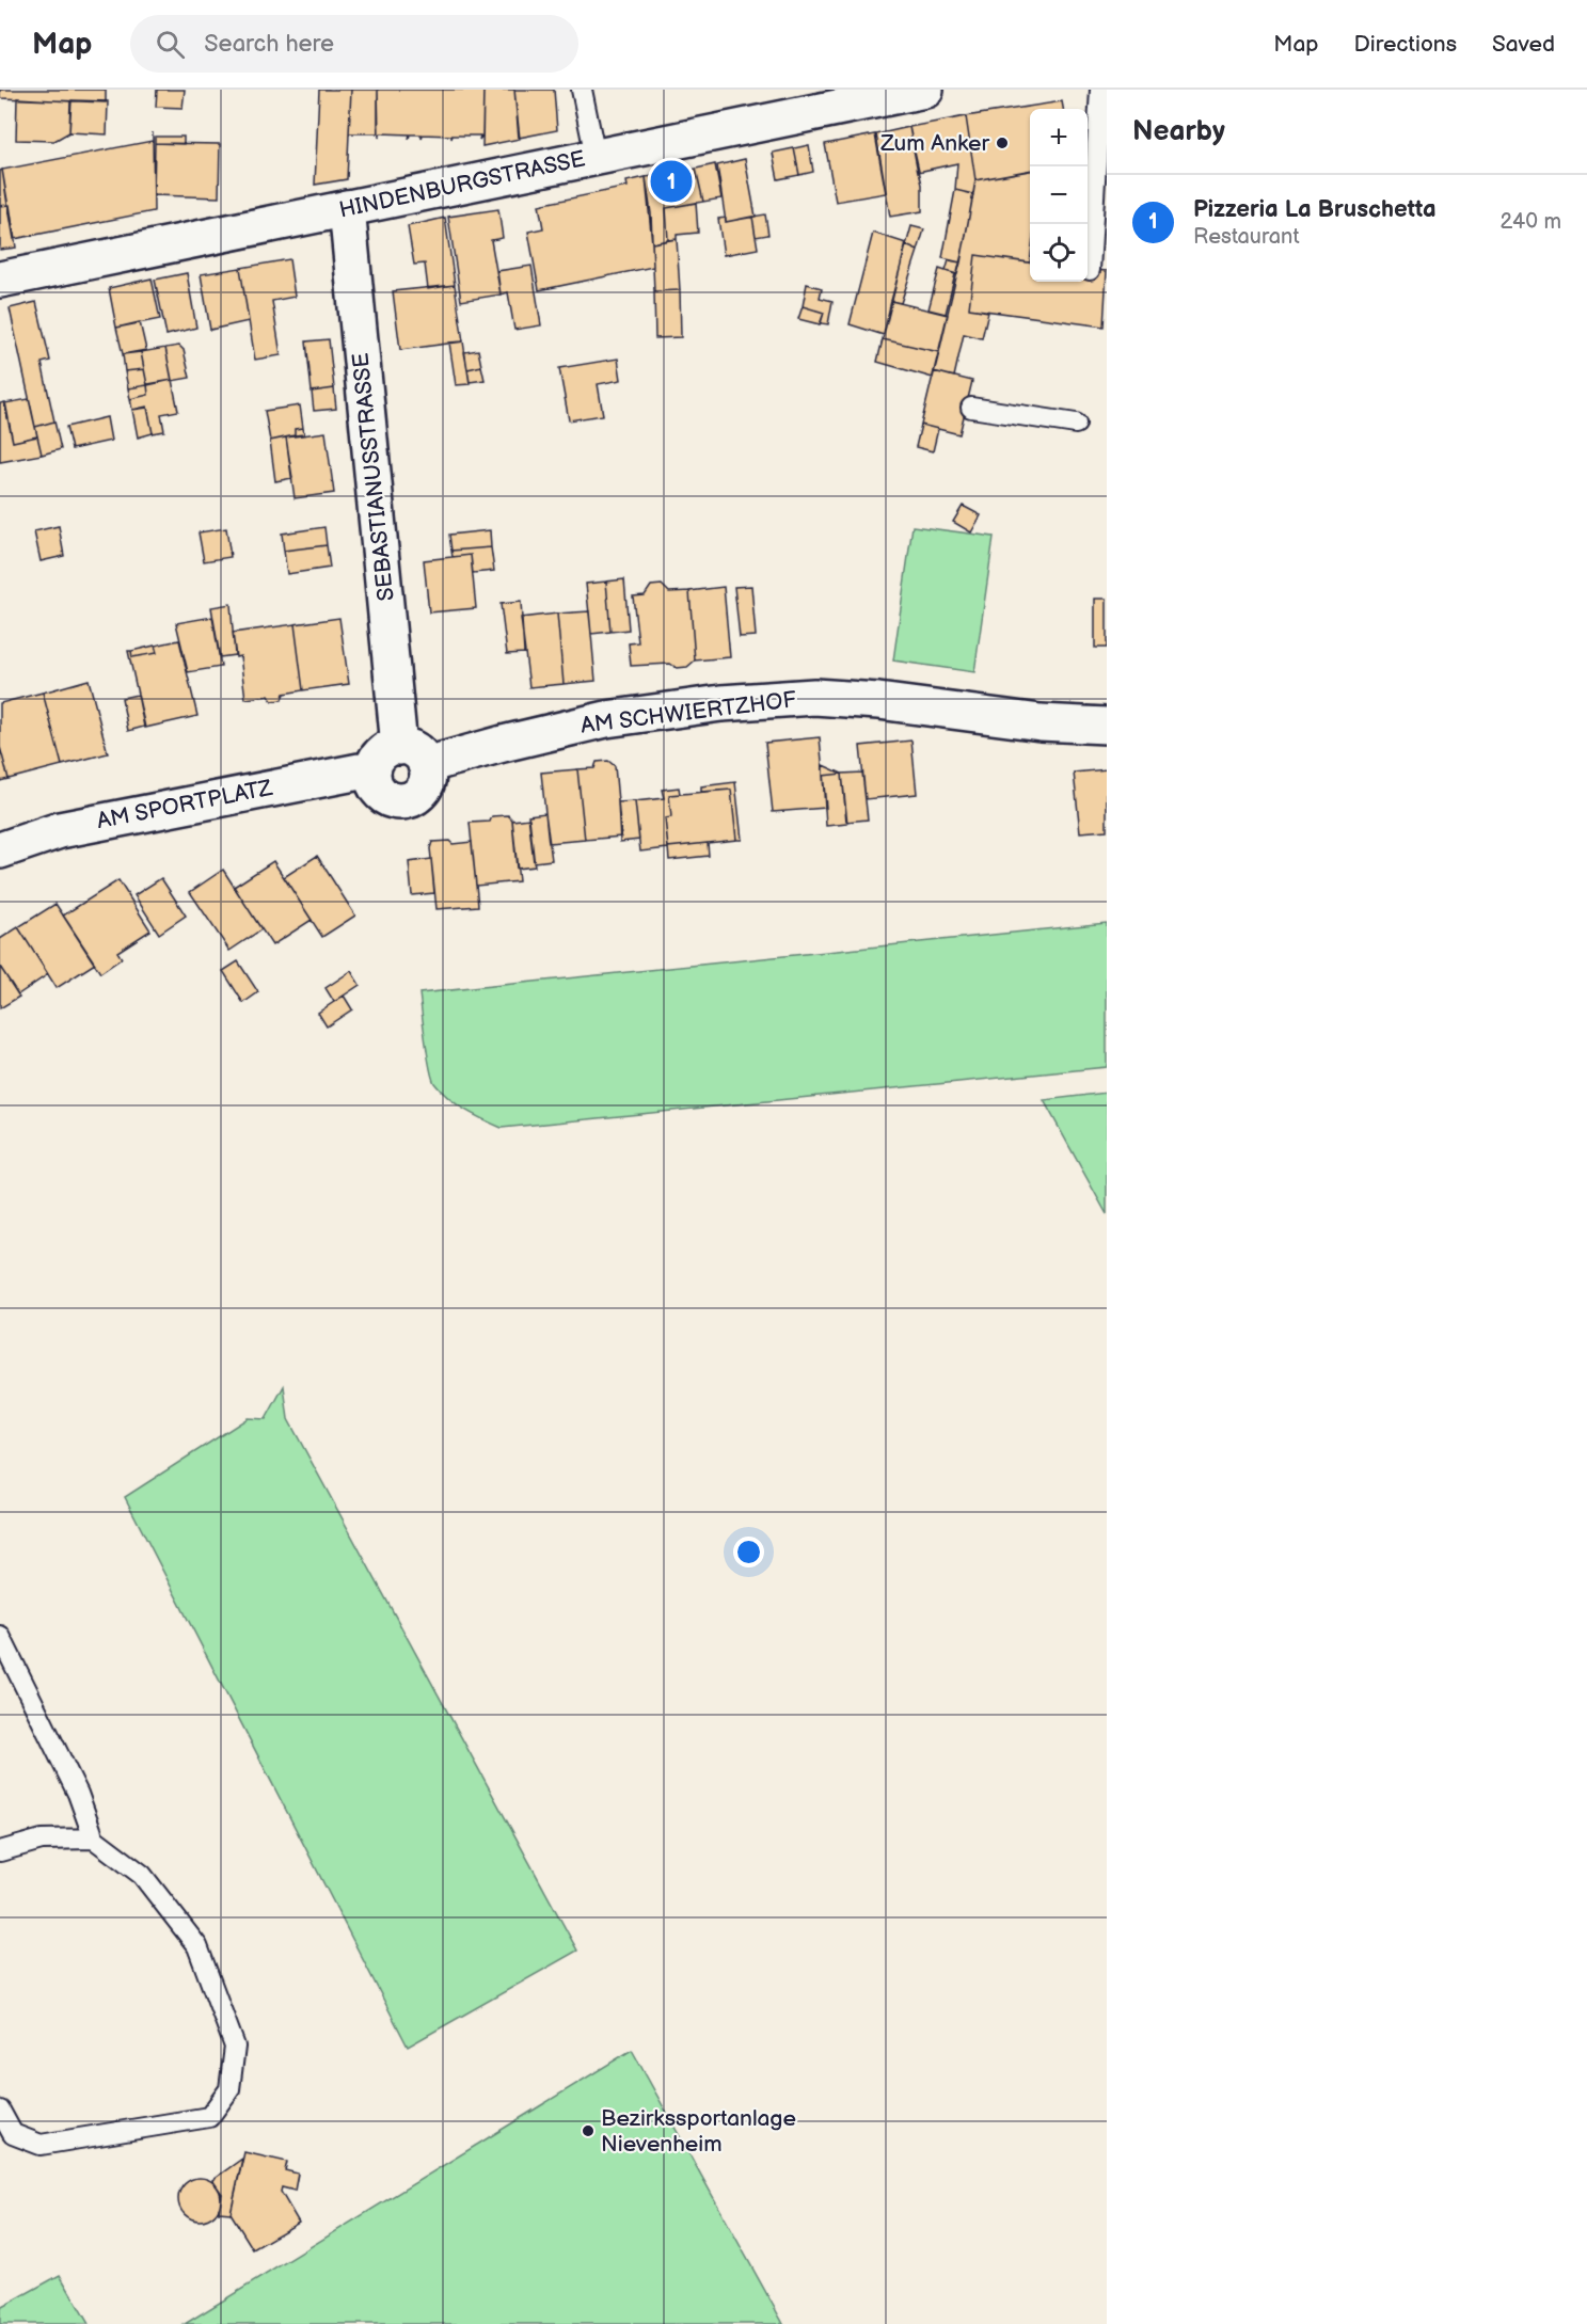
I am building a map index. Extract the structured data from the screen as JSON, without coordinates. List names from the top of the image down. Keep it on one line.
{"streets":{"street":["HINDENBURGSTRASSE","SEBASTIANUSSTRASSE","AM SCHWIERTZHOF","AM SPORTPLATZ"]},"crossings":[["HINDENBURGSTRASSE","SEBASTIANUSSTRASSE"],["SEBASTIANUSSTRASSE","AM SCHWIERTZHOF"],["SEBASTIANUSSTRASSE","AM SPORTPLATZ"],["AM SCHWIERTZHOF","AM SPORTPLATZ"]],"places":["Zum Anker","Bezirkssportanlage Nievenheim"],"page":{"header":"Map","search":"Search here","nav":["Map","Directions","Saved"],"heading":"Nearby","map_buttons":["+","−"],"pins":"1","list":[{"mark":"1","name":"Pizzeria La Bruschetta","note":"Restaurant","value":"240 m"}]}}
